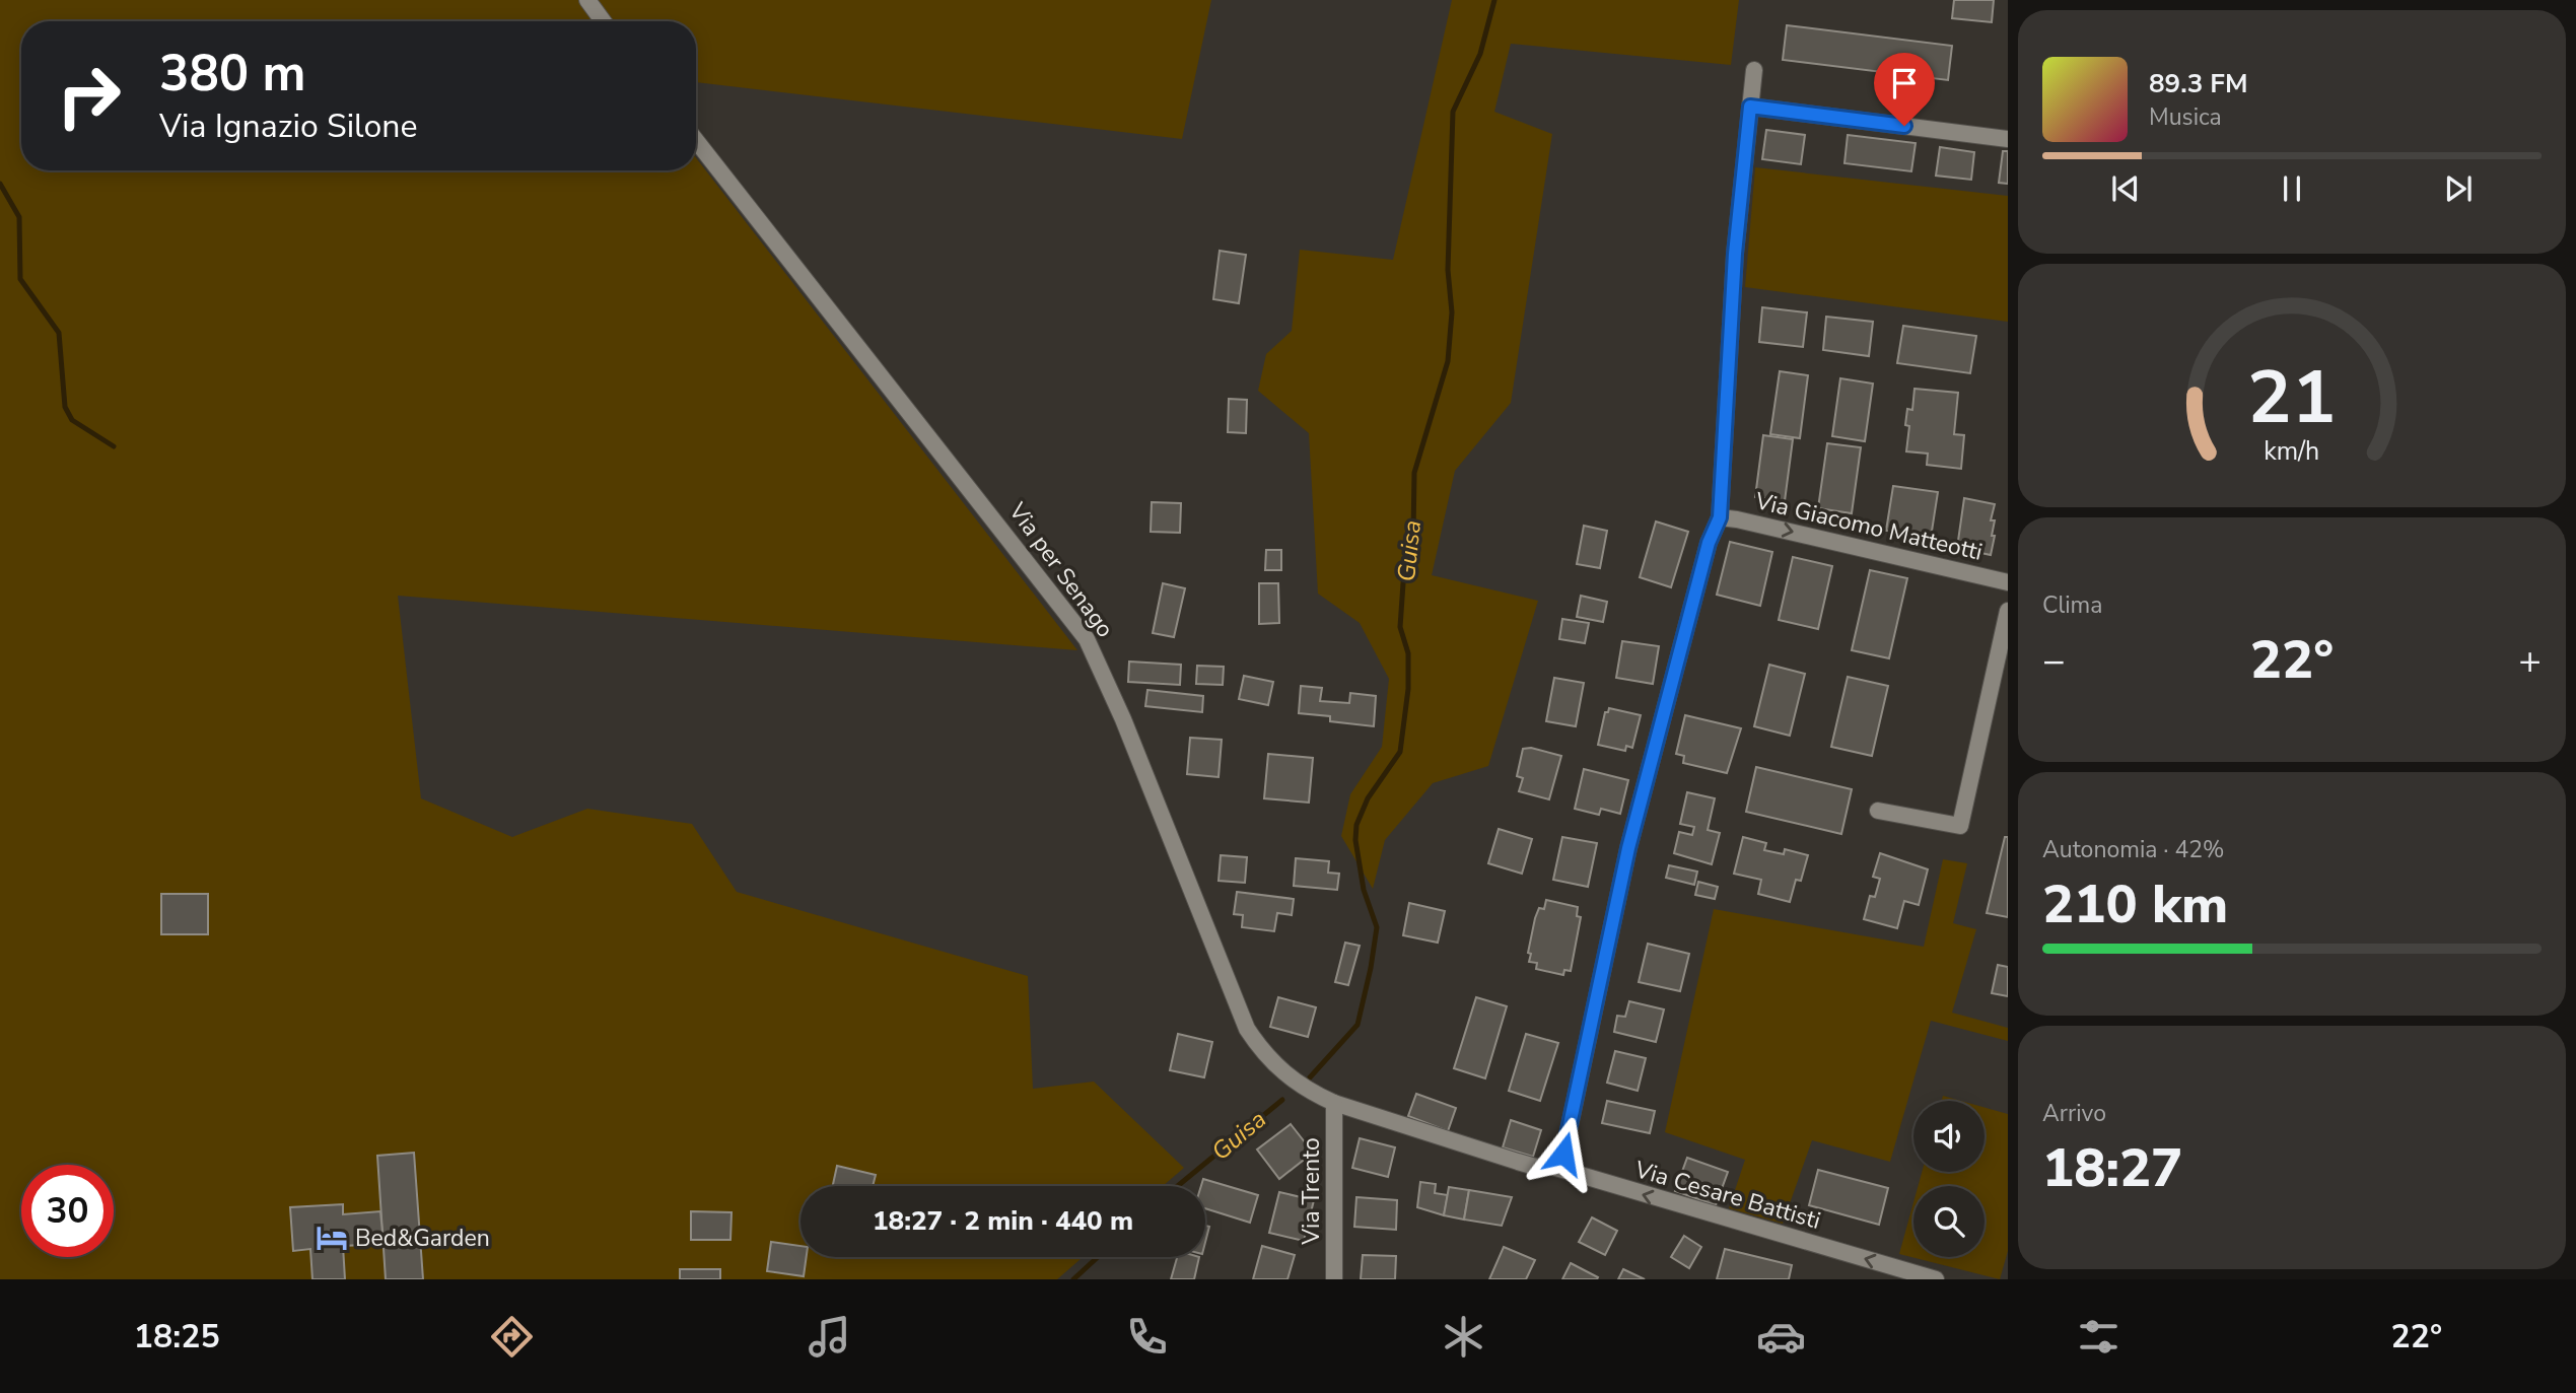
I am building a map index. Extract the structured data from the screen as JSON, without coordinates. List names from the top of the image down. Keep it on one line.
{"streets":{"street":["Via Giacomo Matteotti","Via per Senago","Via Trento","Via Cesare Battisti"]},"crossings":[["Via per Senago","Via Cesare Battisti"],["Via Trento","Via Cesare Battisti"]],"one_way":["Via Giacomo Matteotti","Via Cesare Battisti"],"water":["Guisa"],"places":{"hotel":["Bed&Garden"]},"page":{"turn":["380 m","Via Ignazio Silone"],"song":["89.3 FM","Musica"],"tile":["Clima",["Autonomia · 42%","210 km"],["Arrivo","18:27"]],"heat":["−","22°","+"],"limit":"30","trip":"18:27 · 2 min · 440 m","tabs":["18:25","22°"],"gauge":["21","km/h"]}}
